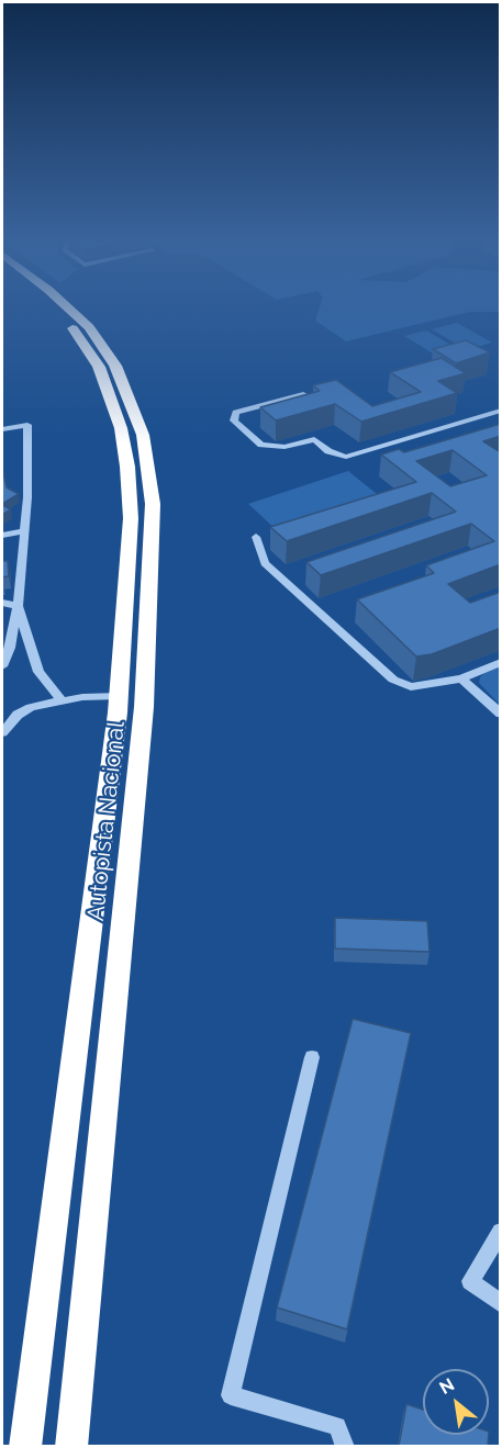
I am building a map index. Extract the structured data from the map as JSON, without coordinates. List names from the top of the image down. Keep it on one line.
{"streets":{"highway":["Autopista Nacional"]},"north":"top left"}
